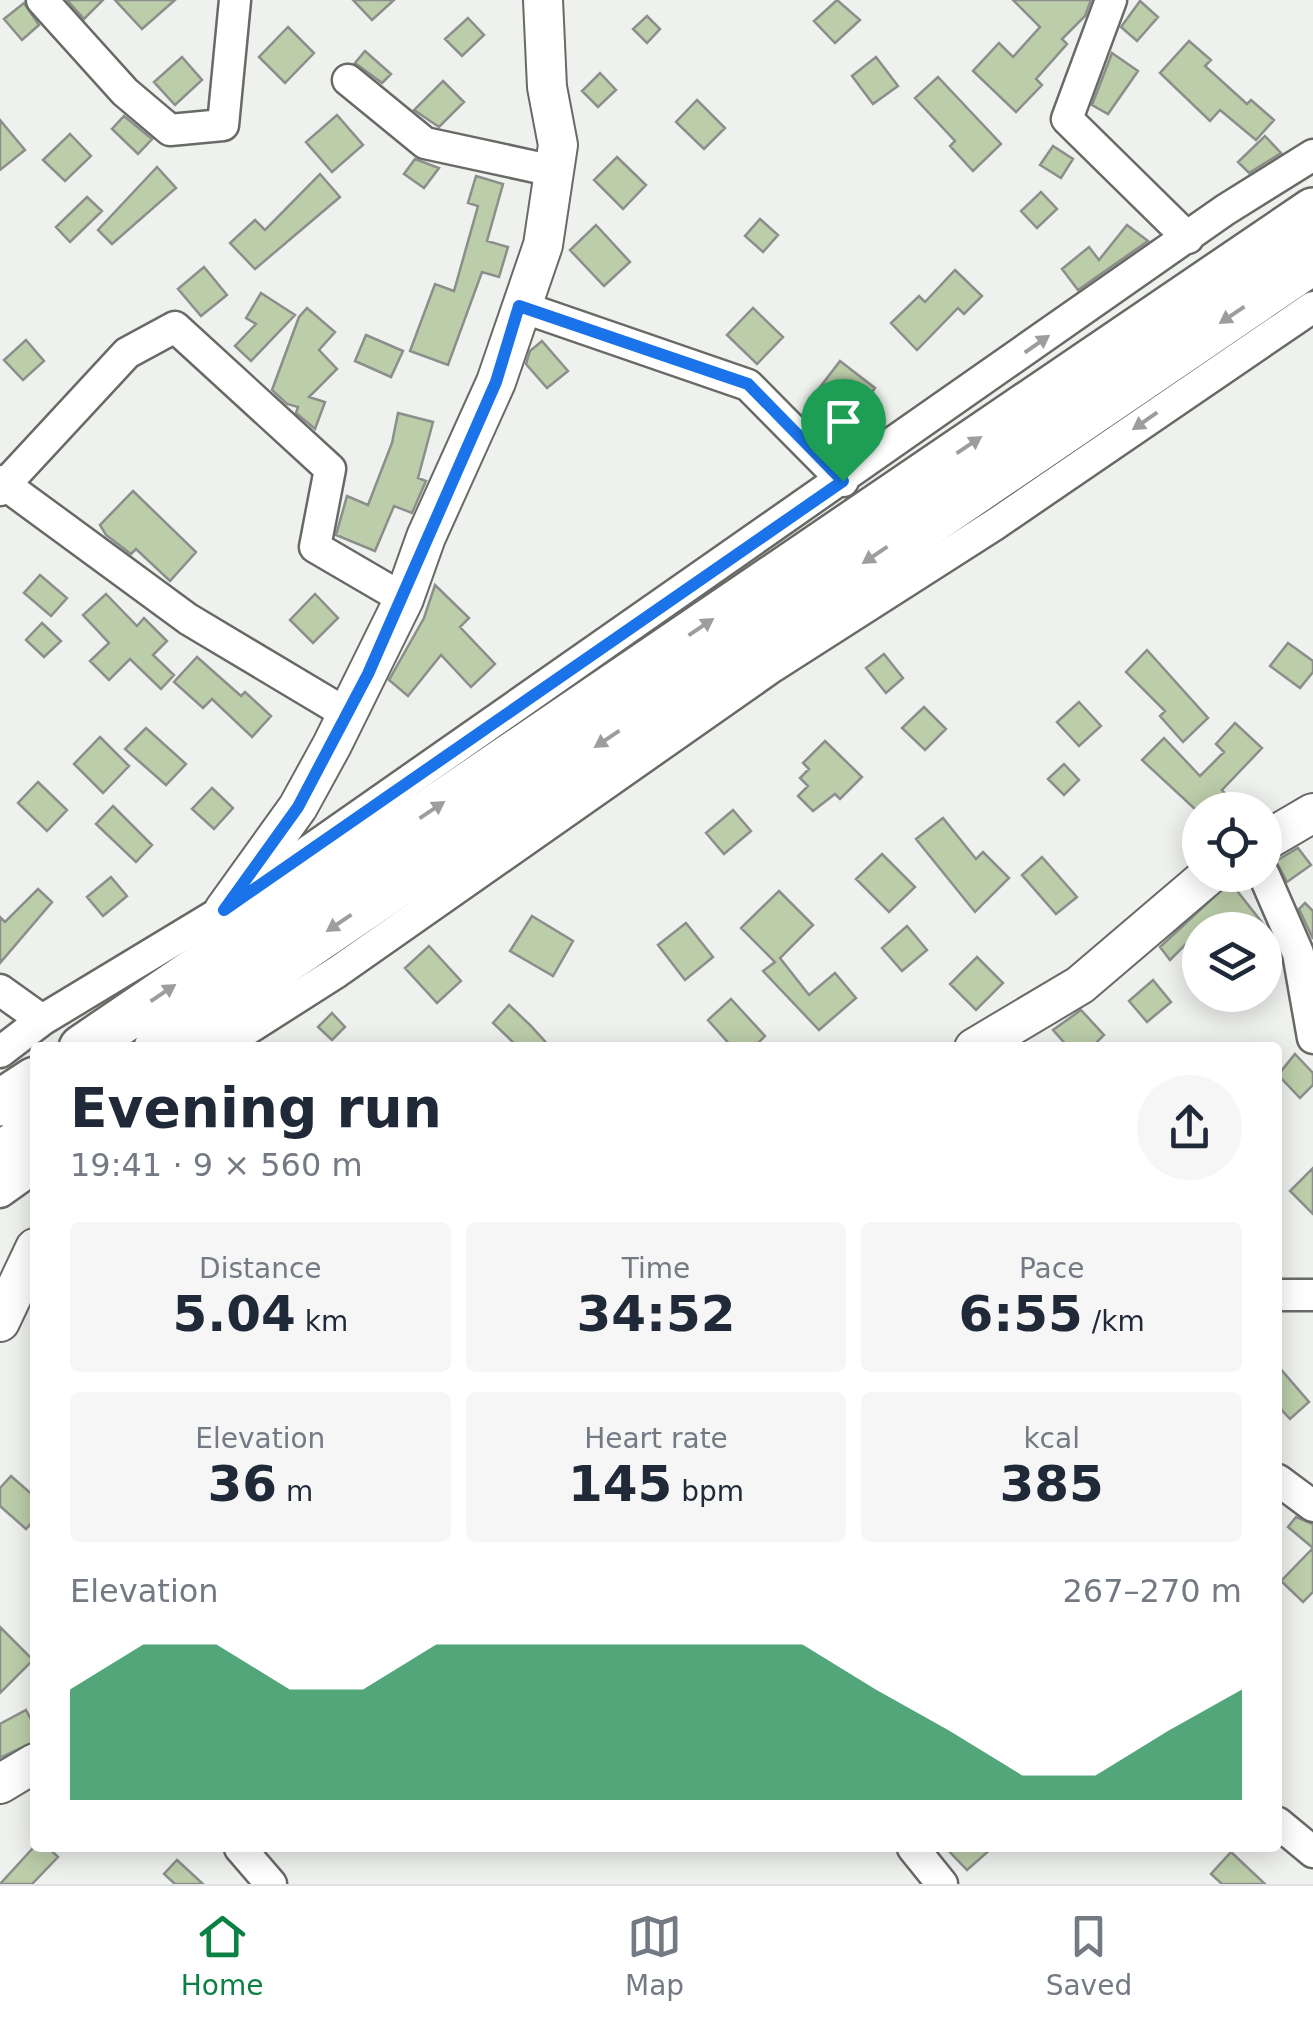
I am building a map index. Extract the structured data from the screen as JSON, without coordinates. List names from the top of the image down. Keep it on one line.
{"page":{"heading":["Evening run","19:41 · 9 × 560 m"],"stats":[["Distance","5.04 km"],["Time","34:52"],["Pace","6:55 /km"],["Elevation","36 m"],["Heart rate","145 bpm"],["kcal","385"]],"chart":["Elevation","267–270 m"],"tabs":["Home","Map","Saved"]}}
